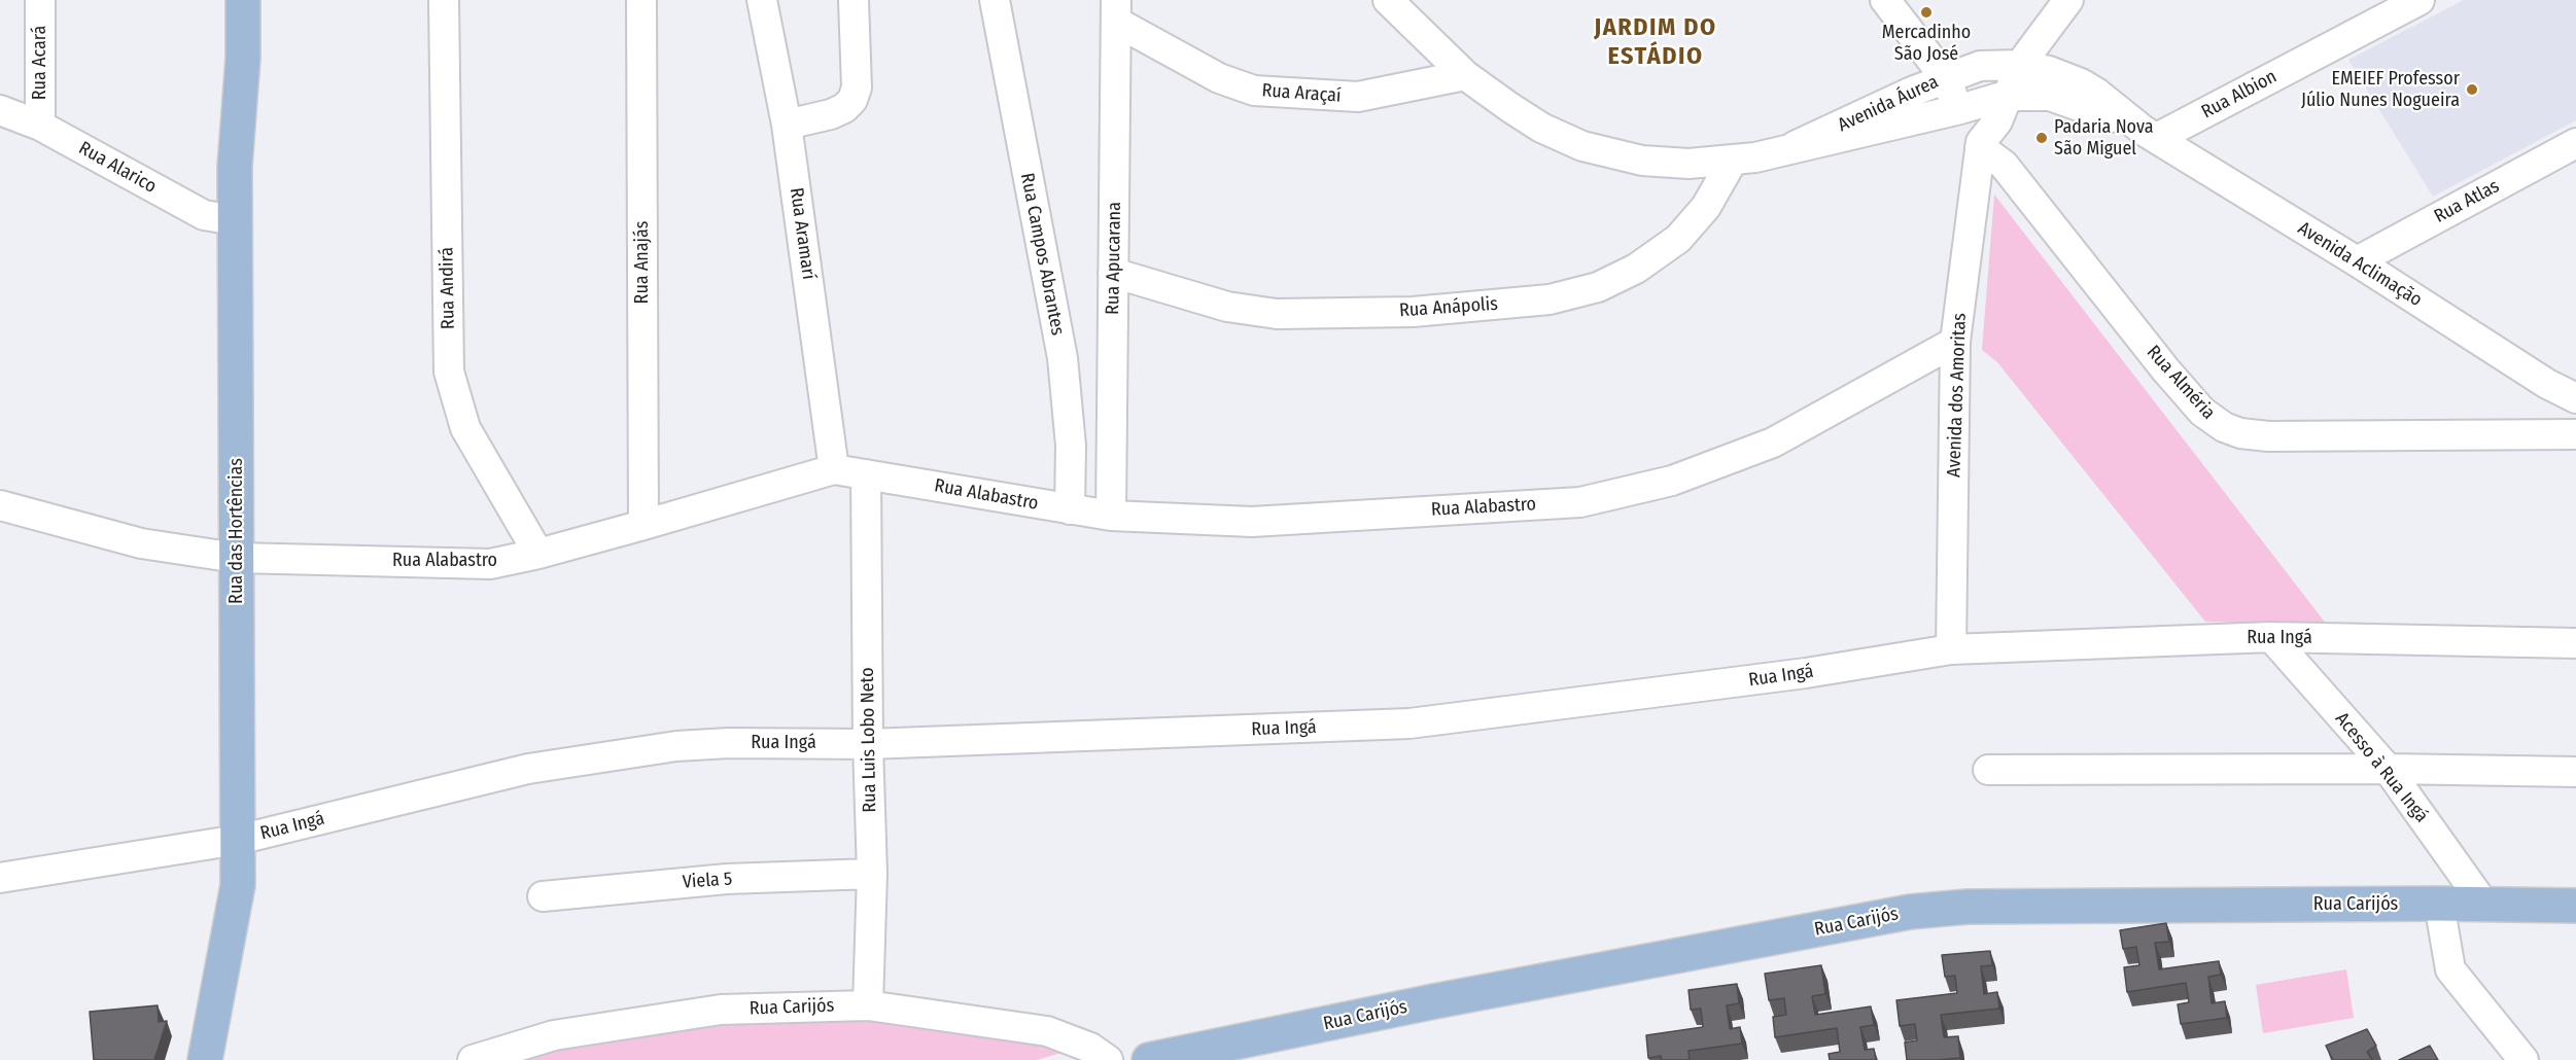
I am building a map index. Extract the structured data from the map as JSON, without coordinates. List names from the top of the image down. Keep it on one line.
{"streets":{"main road":["Rua das Hortências","Rua Carijós"],"street":["Rua Acará","Rua Araçaí","Rua Albion","Avenida Áurea","Rua Alarico","Rua Atlas","Rua Aramarí","Rua Campos Abrantes","Rua Apucarana","Rua Anajás","Avenida Aclimação","Rua Andirá","Rua Anápolis","Rua Alméria","Avenida dos Amoritas","Rua Alabastro","Rua Ingá","Rua Luis Lobo Neto","Acesso à Rua Ingá","Viela 5"]},"crossings":[["Rua Acará","Rua Alarico"],["Rua Araçaí","Avenida Áurea"],["Rua Araçaí","Rua Apucarana"],["Rua Albion","Avenida Aclimação"],["Avenida Áurea","Avenida Aclimação"],["Avenida Áurea","Rua Anápolis"],["Avenida Áurea","Avenida dos Amoritas"],["Rua Alarico","Rua das Hortências"],["Rua Atlas","Avenida Aclimação"],["Rua Aramarí","Rua Alabastro"],["Rua Campos Abrantes","Rua Alabastro"],["Rua Apucarana","Rua Anápolis"],["Rua Apucarana","Rua Alabastro"],["Rua Anajás","Rua Alabastro"],["Avenida Aclimação","Avenida dos Amoritas"],["Rua Andirá","Rua Alabastro"],["Rua Alméria","Avenida dos Amoritas"],["Avenida dos Amoritas","Rua Alabastro"],["Avenida dos Amoritas","Rua Ingá"],["Rua Alabastro","Rua das Hortências"],["Rua Alabastro","Rua Luis Lobo Neto"],["Rua das Hortências","Rua Ingá"],["Rua Ingá","Rua Luis Lobo Neto"],["Rua Ingá","Acesso à Rua Ingá"],["Rua Luis Lobo Neto","Viela 5"],["Rua Luis Lobo Neto","Rua Carijós"],["Acesso à Rua Ingá","Rua Carijós"]],"districts":["JARDIM DO ESTÁDIO"],"places":["Mercadinho São José","EMEIEF Professor Júlio Nunes Nogueira","Padaria Nova São Miguel"]}
